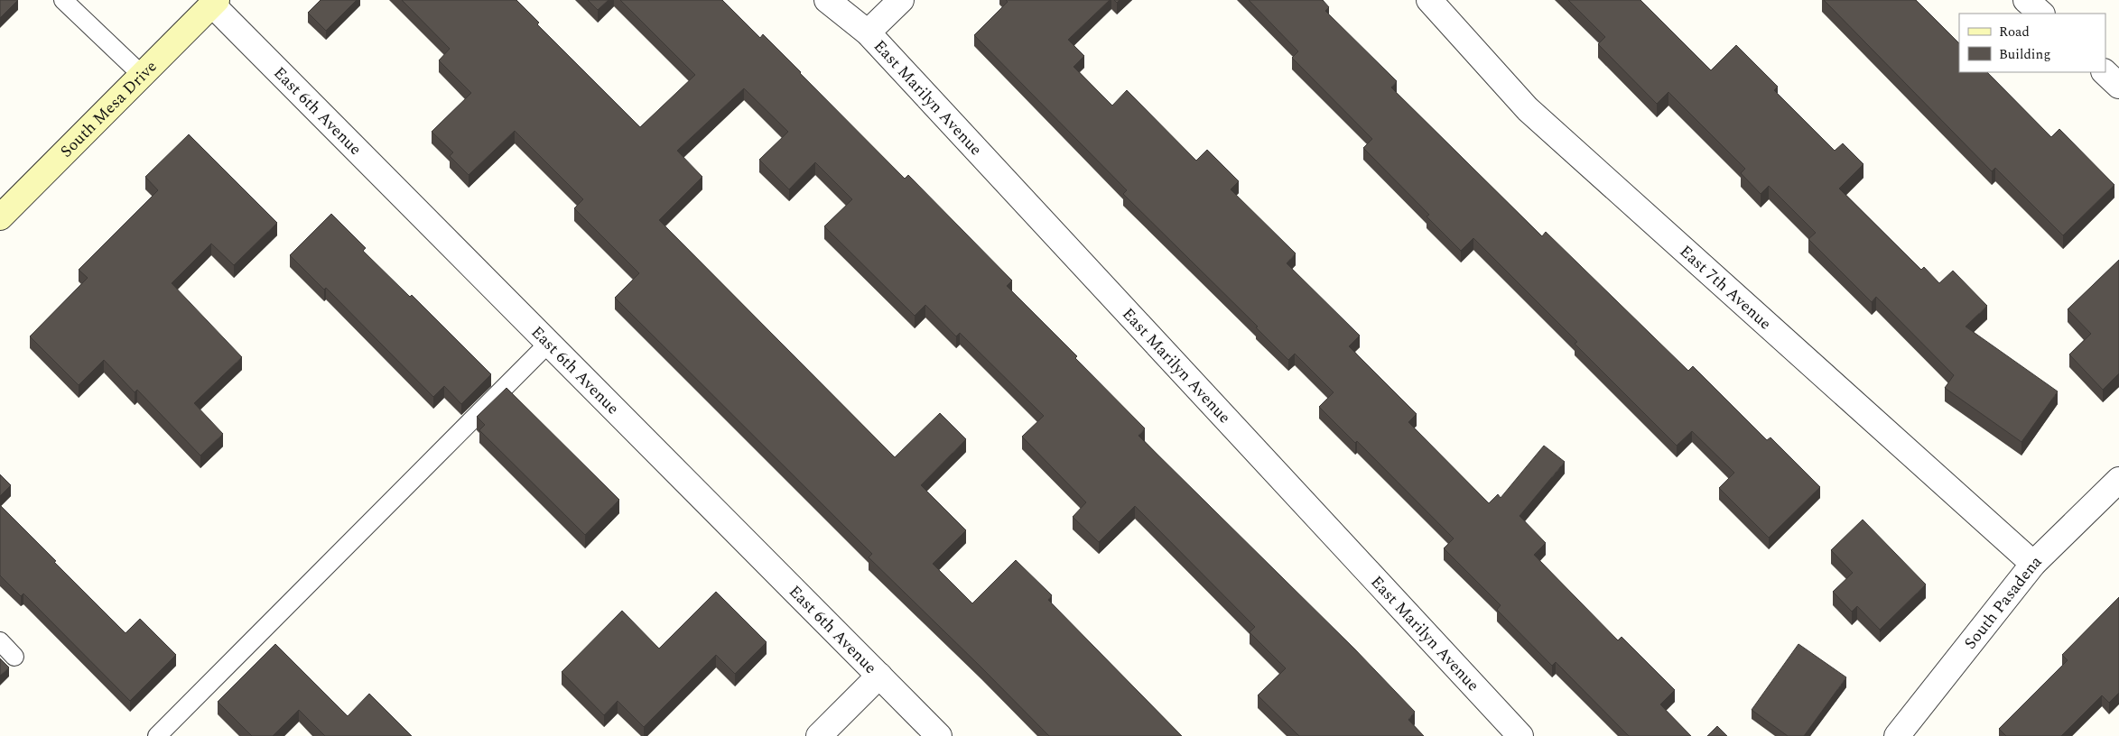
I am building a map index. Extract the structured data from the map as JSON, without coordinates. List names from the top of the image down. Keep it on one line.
{"streets":{"main road":["South Mesa Drive"],"street":["East Marilyn Avenue","East 6th Avenue","East 7th Avenue","South Pasadena"]},"crossings":[["South Mesa Drive","East 6th Avenue"],["East 7th Avenue","South Pasadena"]],"legend":["Road","Building"]}
